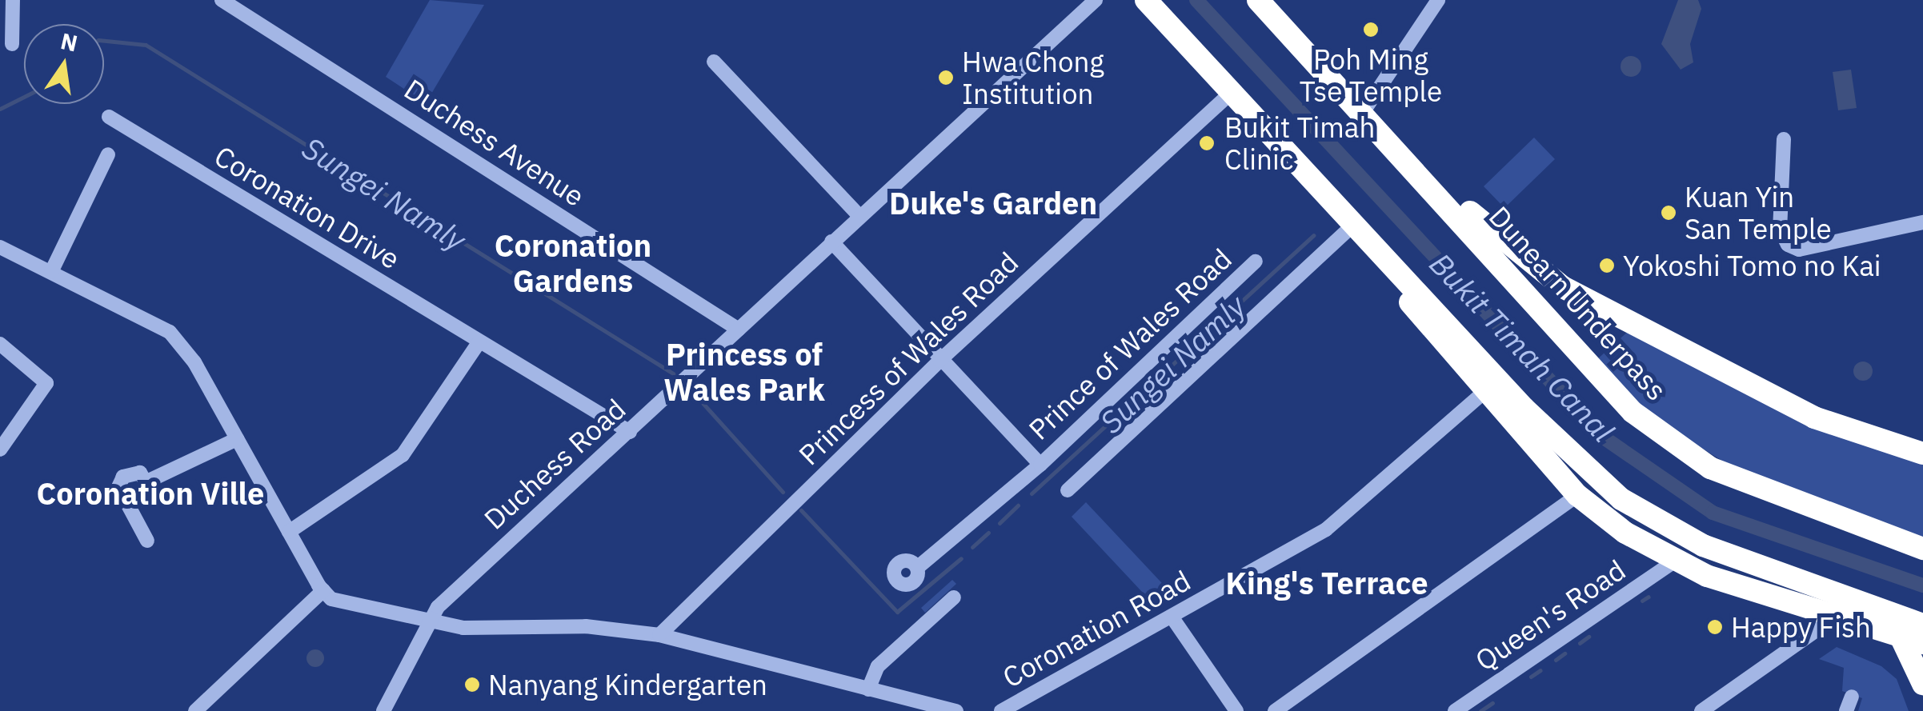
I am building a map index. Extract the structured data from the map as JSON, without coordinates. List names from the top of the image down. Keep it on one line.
{"streets":{"highway":["Dunearn Underpass"],"street":["Duchess Avenue","Coronation Drive","Prince of Wales Road","Princess of Wales Road","Duchess Road","Queen's Road","Coronation Road"]},"crossings":[["Duchess Avenue","Duchess Road"],["Coronation Drive","Duchess Road"],["Prince of Wales Road","Princess of Wales Road"],["Prince of Wales Road","Duchess Road"]],"districts":["Duke's Garden","Coronation Gardens","Princess of Wales Park","Coronation Ville","King's Terrace"],"water":["Sungei Namly","Bukit Timah Canal"],"places":["Poh Ming Tse Temple","Hwa Chong Institution","Bukit Timah Clinic","Kuan Yin San Temple","Yokoshi Tomo no Kai","Happy Fish","Nanyang Kindergarten"],"north":"top"}
